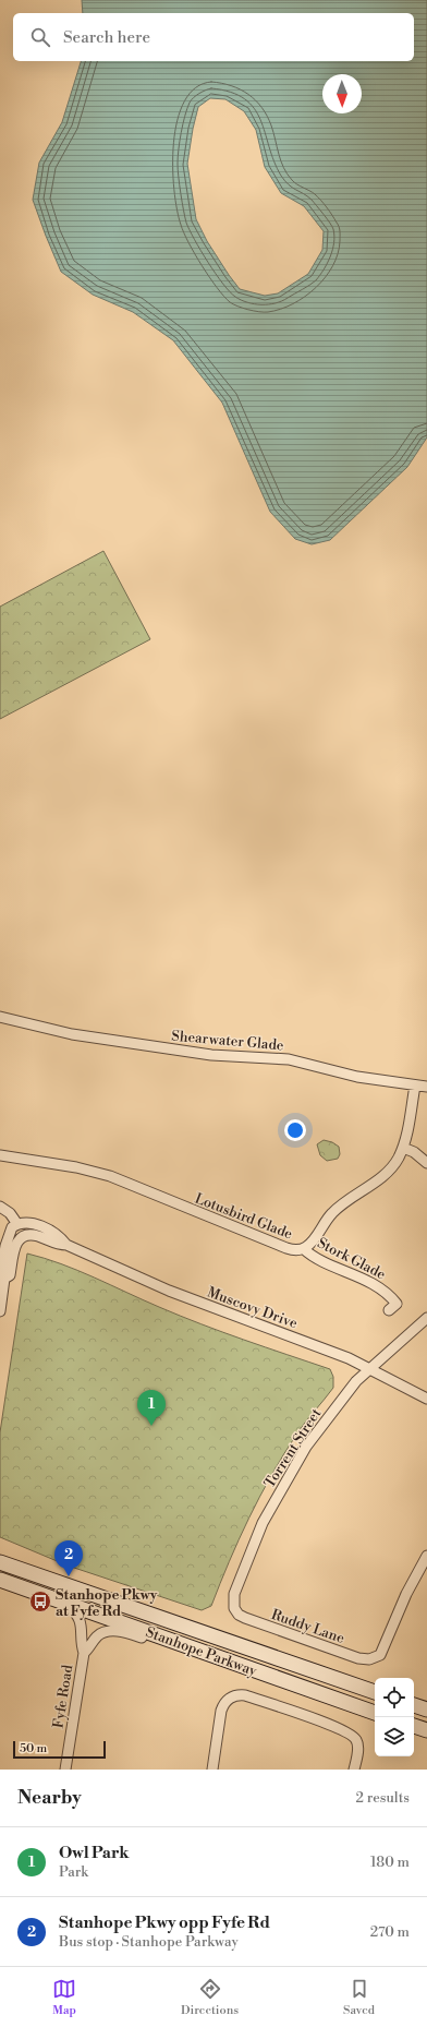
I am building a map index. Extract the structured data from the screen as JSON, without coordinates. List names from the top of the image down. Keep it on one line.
{"streets":{"main road":["Stanhope Parkway"],"street":["Shearwater Glade","Lotusbird Glade","Stork Glade","Muscovy Drive","Torrent Street","Ruddy Lane","Fyfe Road"]},"crossings":[["Shearwater Glade","Lotusbird Glade"],["Lotusbird Glade","Stork Glade"],["Muscovy Drive","Torrent Street"],["Torrent Street","Ruddy Lane"],["Stanhope Parkway","Fyfe Road"]],"places":{"bus stop":["Stanhope Pkwy at Fyfe Rd"]},"scale_bar":"50 m","north":"bottom","page":{"search":"Search here","pins":["1","2"],"scale":"50 m","heading":["Nearby","2 results"],"list":[{"mark":"1","name":"Owl Park","note":"Park","value":"180 m"},{"mark":"2","name":"Stanhope Pkwy opp Fyfe Rd","note":"Bus stop · Stanhope Parkway","value":"270 m"}],"nav":["Map","Directions","Saved"]}}
